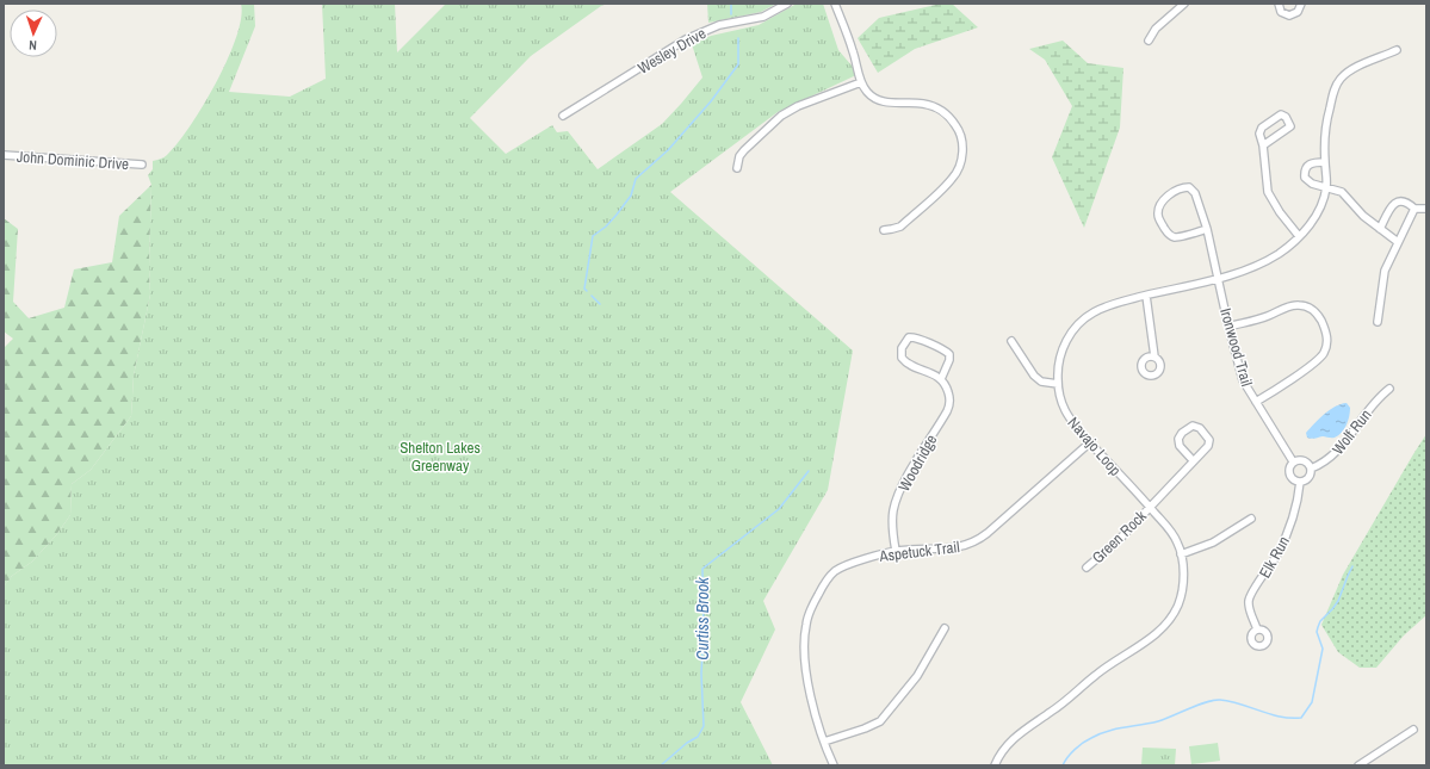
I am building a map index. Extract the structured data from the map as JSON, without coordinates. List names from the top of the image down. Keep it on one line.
{"streets":{"street":["Wesley Drive","John Dominic Drive","Ironwood Trail","Wolf Run","Navajo Loop","Woodridge","Green Rock","Aspetuck Trail","Elk Run"]},"crossings":[["Ironwood Trail","Wolf Run"],["Ironwood Trail","Navajo Loop"],["Ironwood Trail","Elk Run"],["Wolf Run","Elk Run"],["Navajo Loop","Green Rock"],["Navajo Loop","Aspetuck Trail"],["Woodridge","Aspetuck Trail"]],"water":["Curtiss Brook"],"parks":["Shelton Lakes Greenway"],"north":"bottom"}
